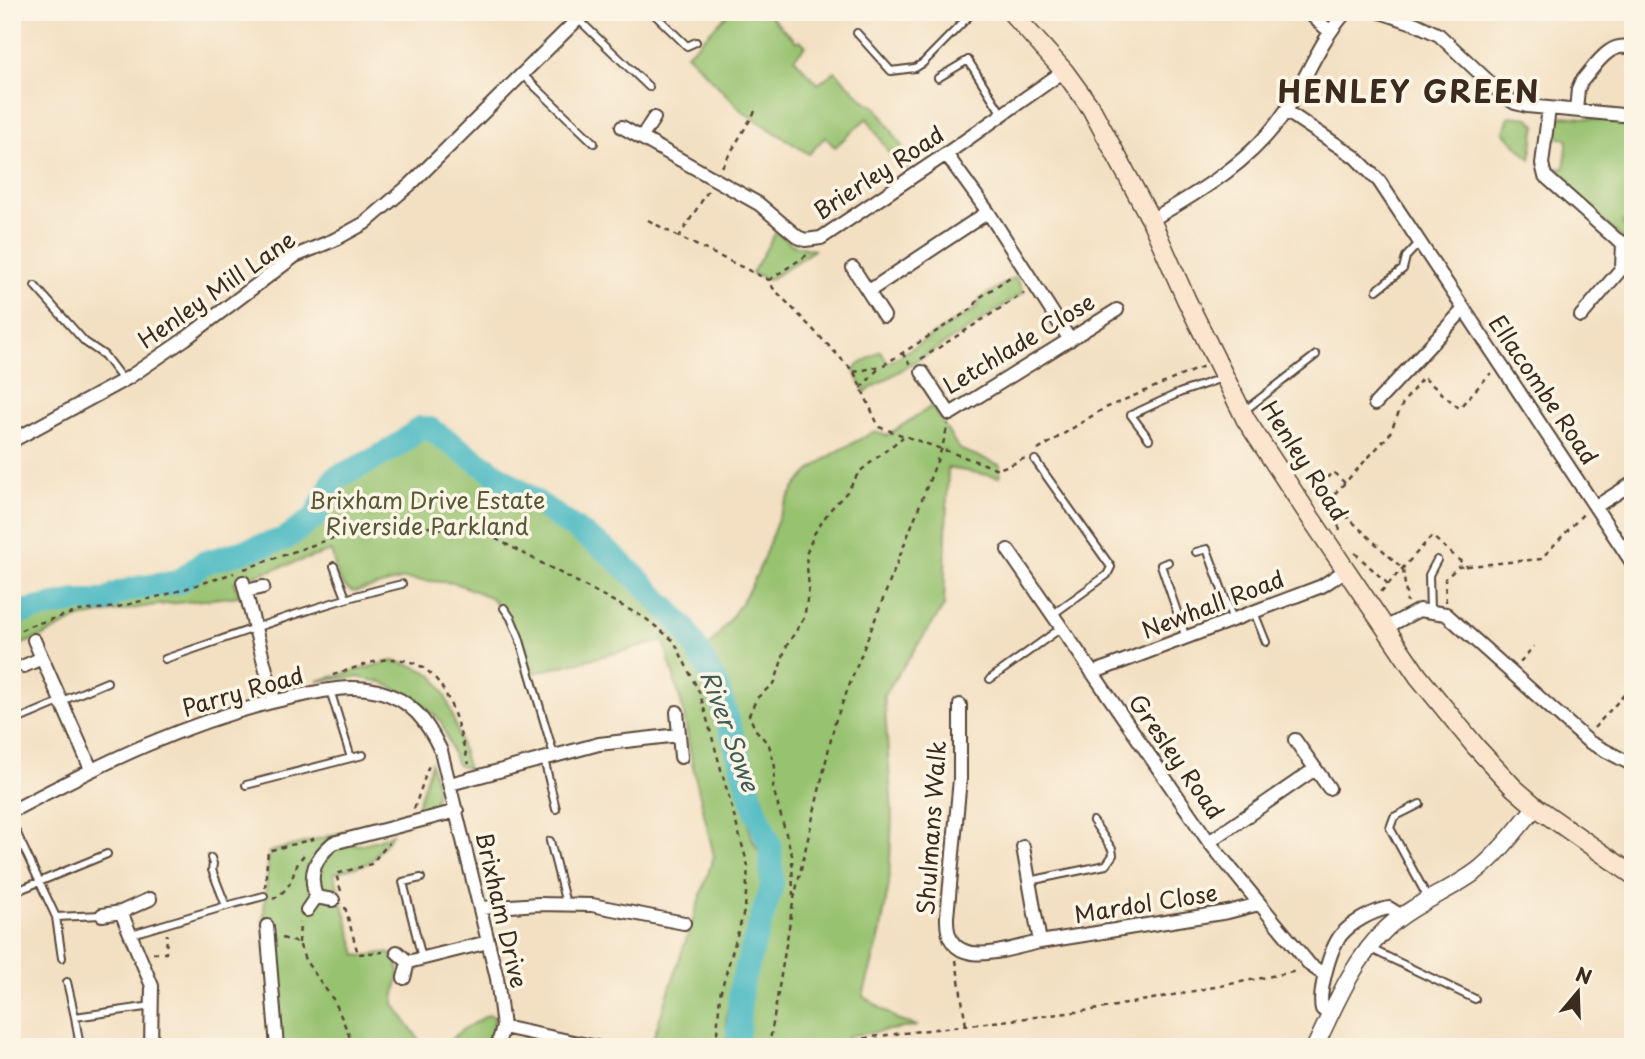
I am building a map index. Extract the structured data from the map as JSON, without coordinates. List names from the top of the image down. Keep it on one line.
{"streets":{"main road":["Henley Road"],"street":["Brierley Road","Henley Mill Lane","Letchlade Close","Ellacombe Road","Newhall Road","Parry Road","Gresley Road","Shulmans Walk","Mardol Close","Brixham Drive"]},"crossings":[["Brierley Road","Henley Road"],["Henley Road","Newhall Road"],["Newhall Road","Gresley Road"],["Parry Road","Brixham Drive"],["Gresley Road","Mardol Close"],["Shulmans Walk","Mardol Close"]],"districts":["HENLEY GREEN"],"water":["River Sowe"],"parks":["Brixham Drive Estate Riverside Parkland"],"north":"top"}
